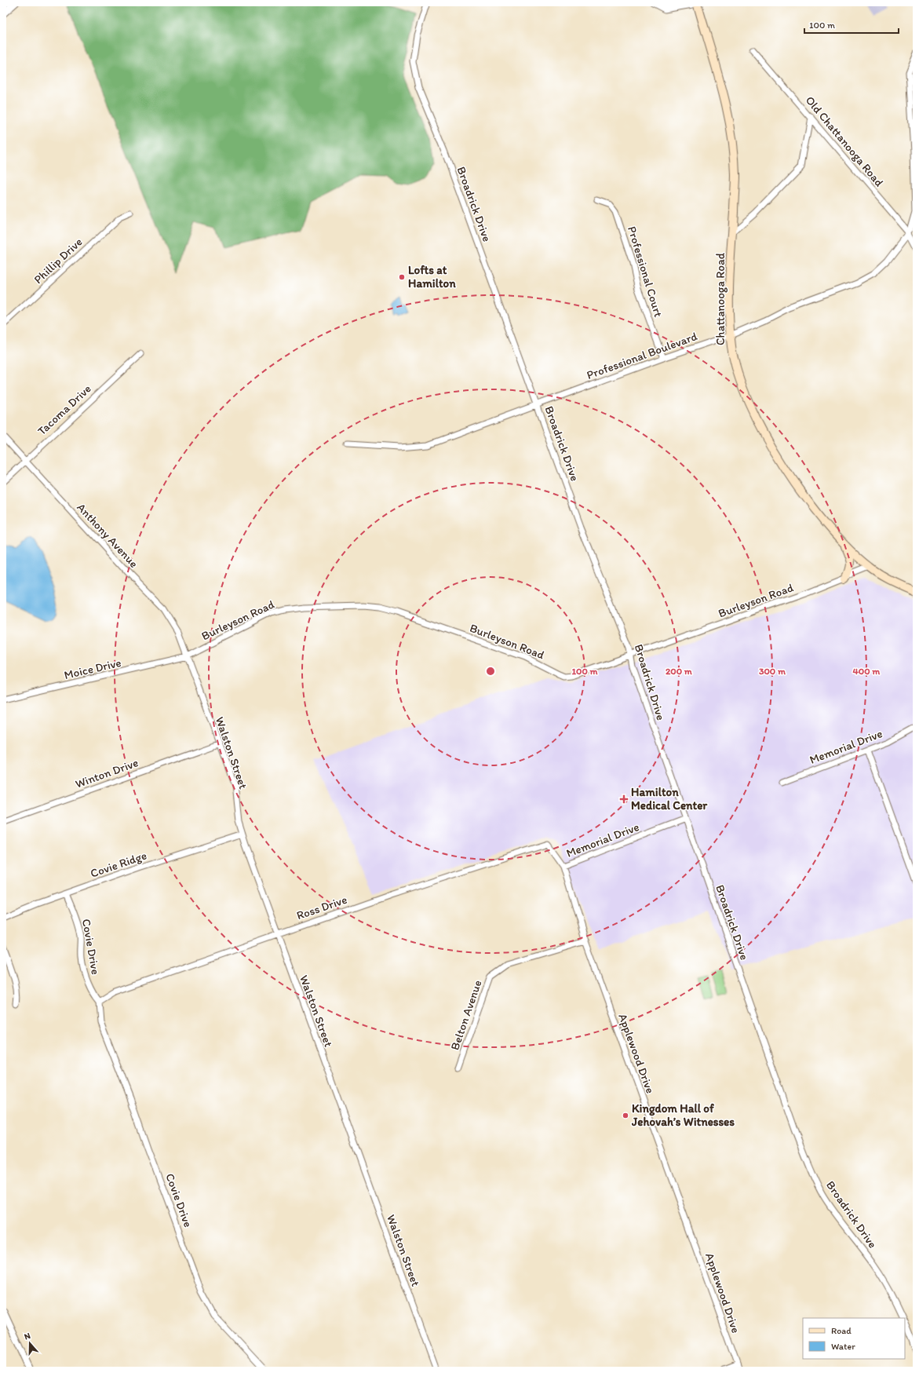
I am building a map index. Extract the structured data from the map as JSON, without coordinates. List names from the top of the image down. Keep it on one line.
{"streets":{"main road":["Chattanooga Road"],"street":["Old Chattanooga Road","Broadrick Drive","Phillip Drive","Professional Court","Professional Boulevard","Tacoma Drive","Anthony Avenue","Burleyson Road","Moice Drive","Memorial Drive","Walston Street","Winton Drive","Covie Ridge","Ross Drive","Covie Drive","Belton Avenue","Applewood Drive"]},"crossings":[["Old Chattanooga Road","Professional Boulevard"],["Broadrick Drive","Professional Boulevard"],["Broadrick Drive","Burleyson Road"],["Broadrick Drive","Memorial Drive"],["Professional Court","Professional Boulevard"],["Chattanooga Road","Professional Boulevard"],["Chattanooga Road","Burleyson Road"],["Tacoma Drive","Anthony Avenue"],["Anthony Avenue","Burleyson Road"],["Anthony Avenue","Moice Drive"],["Anthony Avenue","Walston Street"],["Burleyson Road","Moice Drive"],["Burleyson Road","Walston Street"],["Moice Drive","Walston Street"],["Memorial Drive","Ross Drive"],["Memorial Drive","Applewood Drive"],["Walston Street","Winton Drive"],["Walston Street","Covie Ridge"],["Walston Street","Ross Drive"],["Covie Ridge","Covie Drive"],["Ross Drive","Covie Drive"],["Ross Drive","Applewood Drive"],["Belton Avenue","Applewood Drive"]],"places":{"other":["Lofts at Hamilton","Kingdom Hall of Jehovah’s Witnesses"],"health":["Hamilton Medical Center"]},"legend":["Road","Water"],"scale_bar":"100 m","north":"top","rings":["100 m","200 m","300 m","400 m"]}
